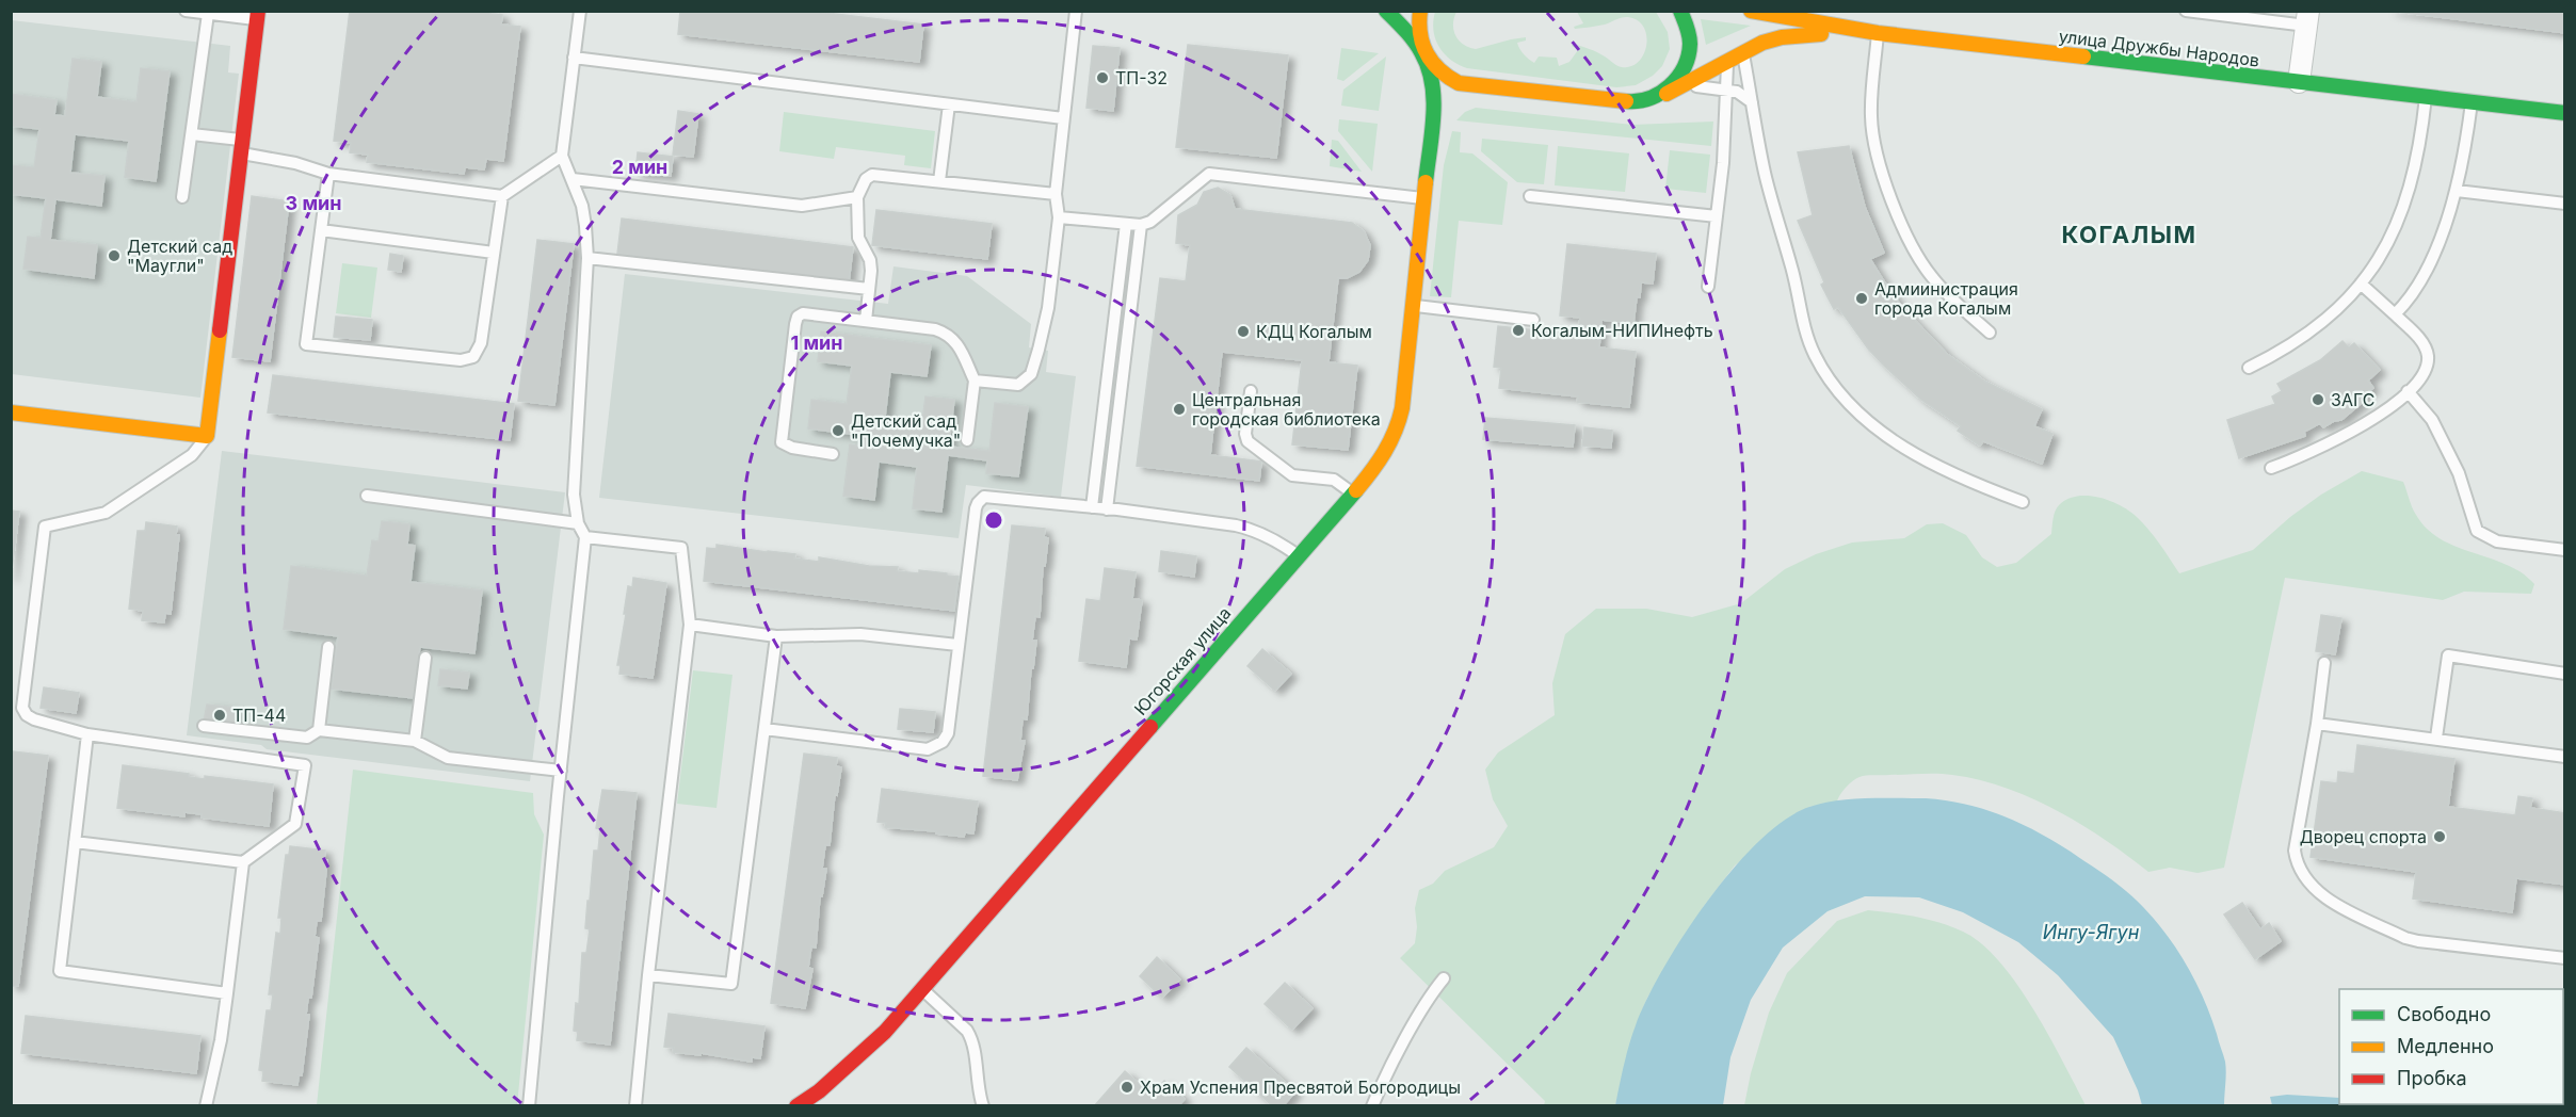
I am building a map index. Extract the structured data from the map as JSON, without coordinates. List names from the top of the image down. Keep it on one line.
{"streets":{"street":["улица Дружбы Народов","Югорская улица"]},"districts":["КОГАЛЫМ"],"water":["Ингу-Ягун"],"places":["ТП-32","Детский сад \"Маугли\"","Адмиинистрация города Когалым","Когалым-НИПИнефть","КДЦ Когалым","ЗАГС","Центральная городская библиотека","Детский сад \"Почемучка\"","ТП-44","Дворец спорта","Храм Успения Пресвятой Богородицы"],"legend":["Свободно","Медленно","Пробка"],"rings":["2 мин","3 мин","1 мин"]}
